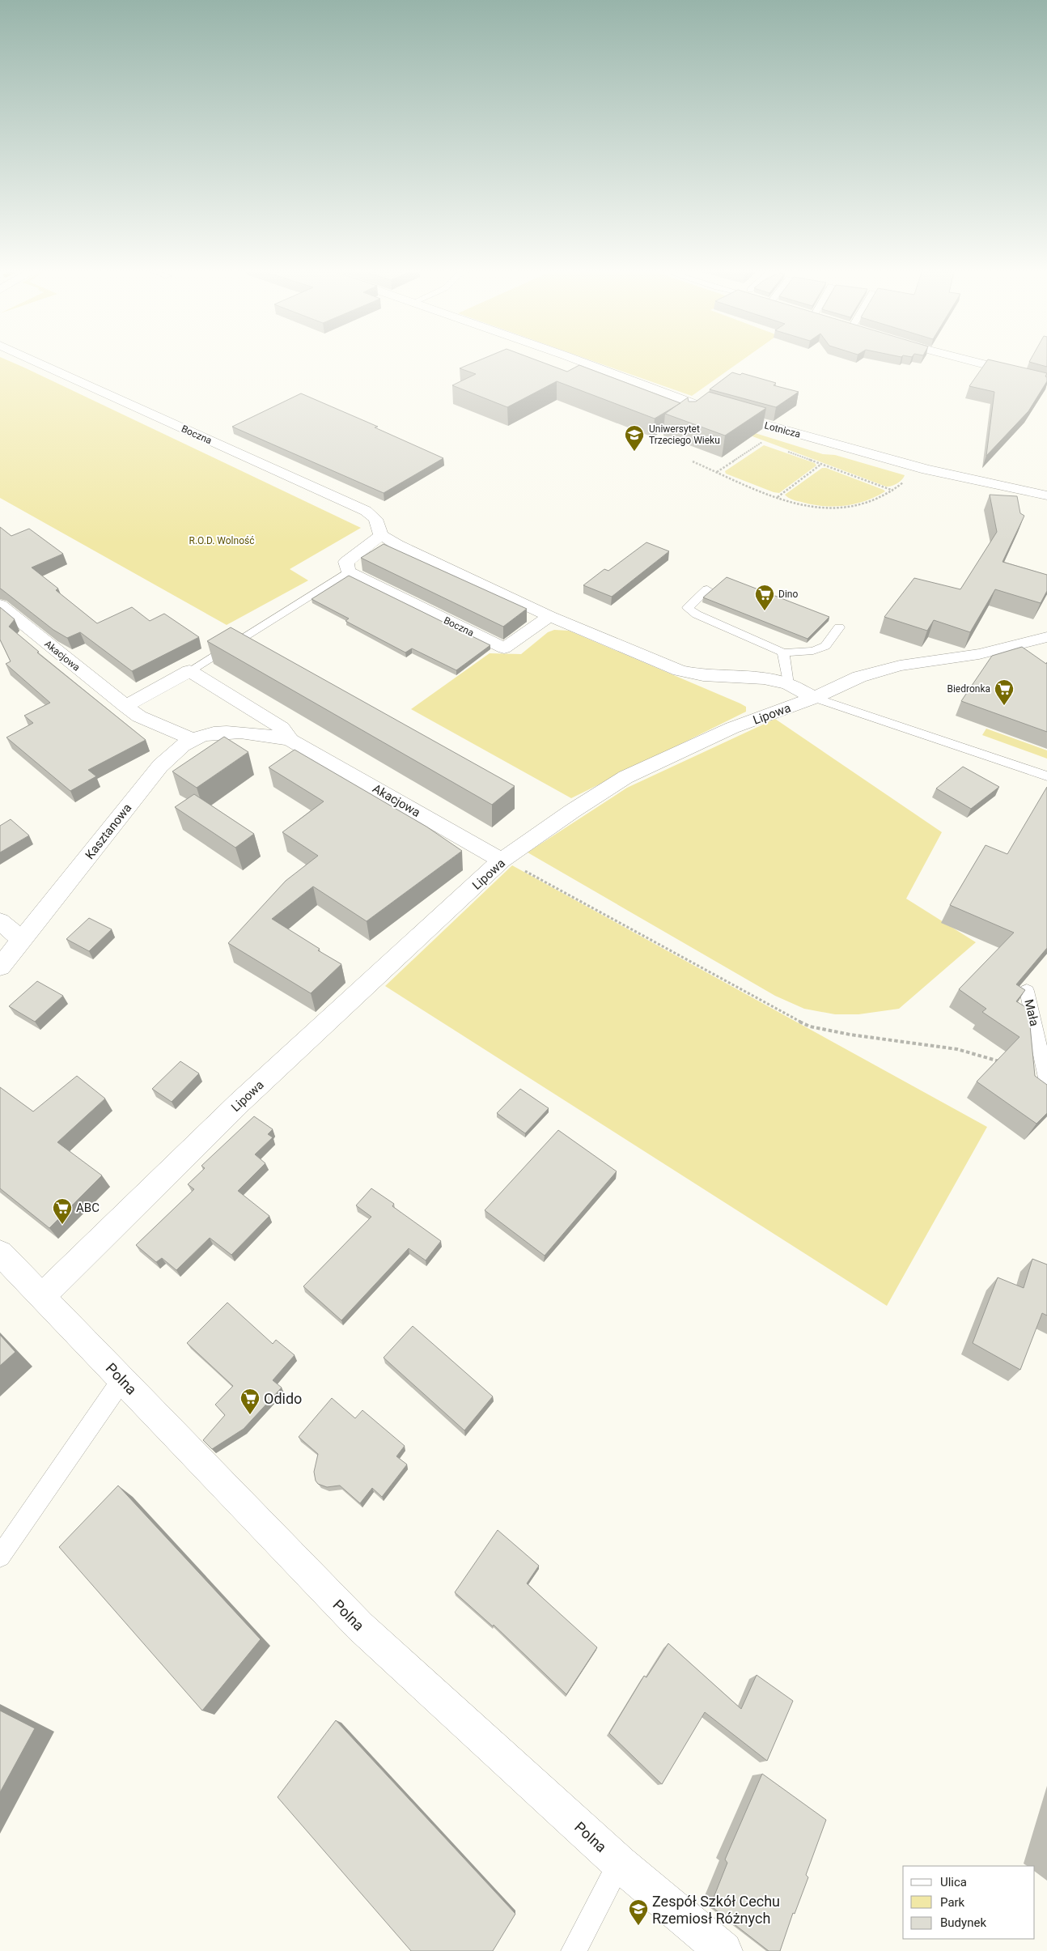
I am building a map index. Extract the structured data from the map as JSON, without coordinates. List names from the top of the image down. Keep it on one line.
{"streets":{"street":["Lotnicza","Boczna","Akacjowa","Lipowa","Kasztanowa","Polna"],"lane":["Mała"]},"crossings":[["Akacjowa","Lipowa"],["Akacjowa","Kasztanowa"],["Lipowa","Polna"]],"parks":["R.O.D. Wolność"],"places":{"school or university":["Uniwersytet Trzeciego Wieku","Zespół Szkół Cechu Rzemiosł Różnych"],"supermarket":["Dino","Biedronka","ABC","Odido"]},"legend":["Ulica","Park","Budynek"]}
